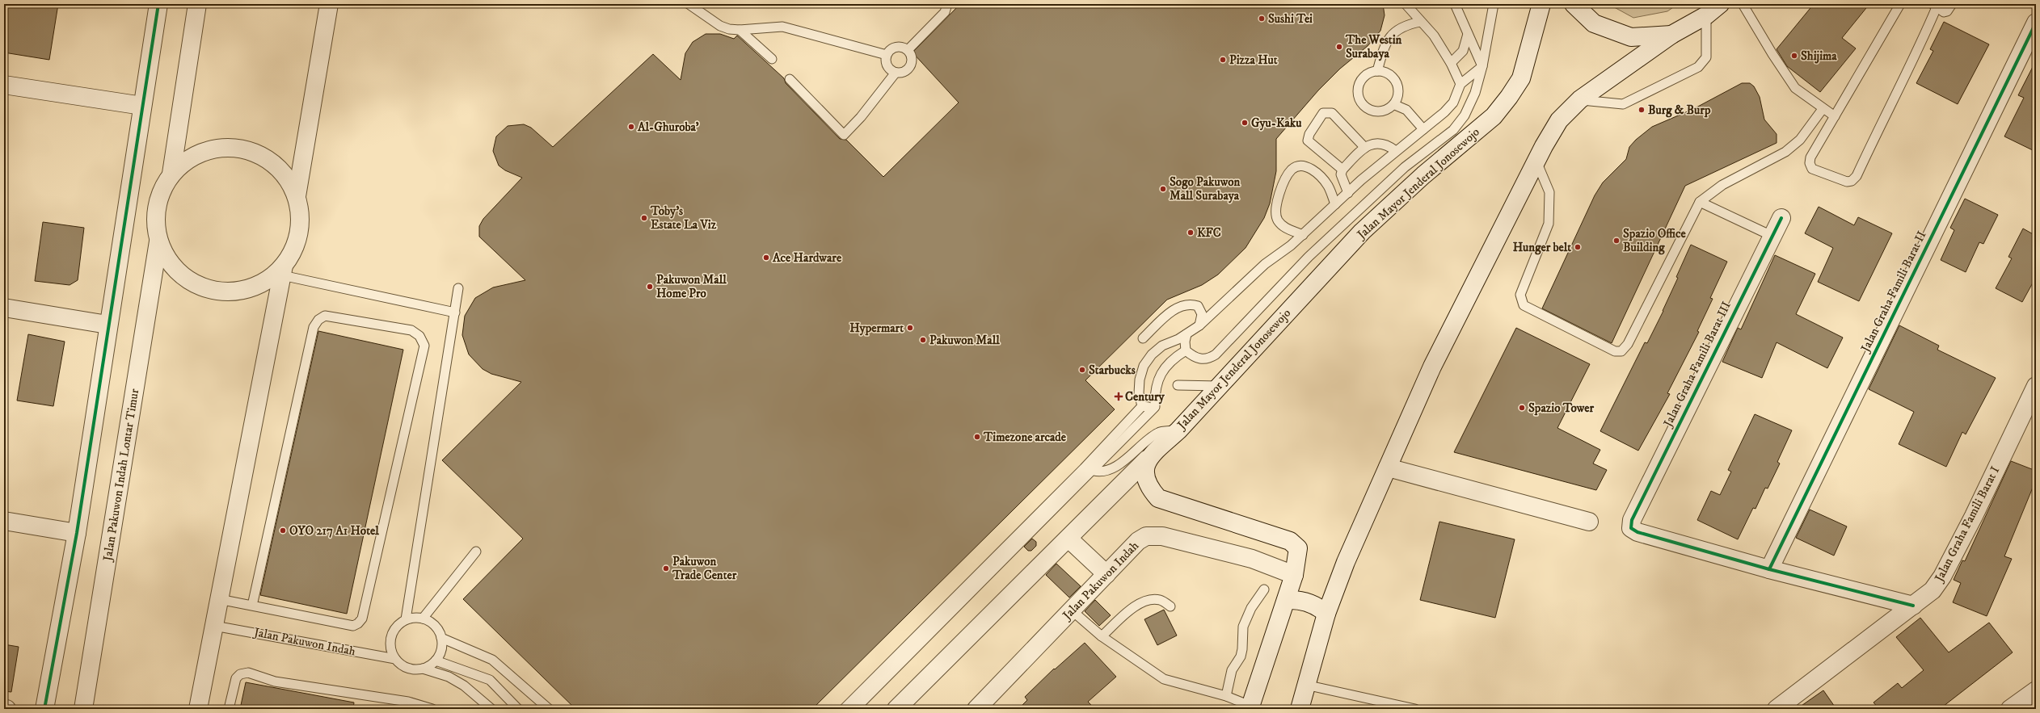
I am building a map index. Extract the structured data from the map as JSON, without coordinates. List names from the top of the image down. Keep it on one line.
{"streets":{"street":["Jalan Mayor Jenderal Jonosewojo","Jalan Graha Famili Barat II","Jalan Graha Famili Barat III","Jalan Pakuwon Indah Lontar Timur","Jalan Graha Famili Barat I","Jalan Pakuwon Indah"]},"crossings":[["Jalan Graha Famili Barat II","Jalan Graha Famili Barat III"]],"places":{"other":["Sushi Tei","The Westin Surabaya","Shijima","Pizza Hut","Burg & Burp","Gyu-Kaku","Al-Ghuroba'","Sogo Pakuwon Mall Surabaya","Toby's Estate La Viz","KFC","Spazio Office Building","Hunger belt","Ace Hardware","Pakuwon Mall Home Pro","Hypermart","Pakuwon Mall","Starbucks","Spazio Tower","Timezone arcade","OYO 217 A1 Hotel","Pakuwon Trade Center"],"health":["Century"]}}
